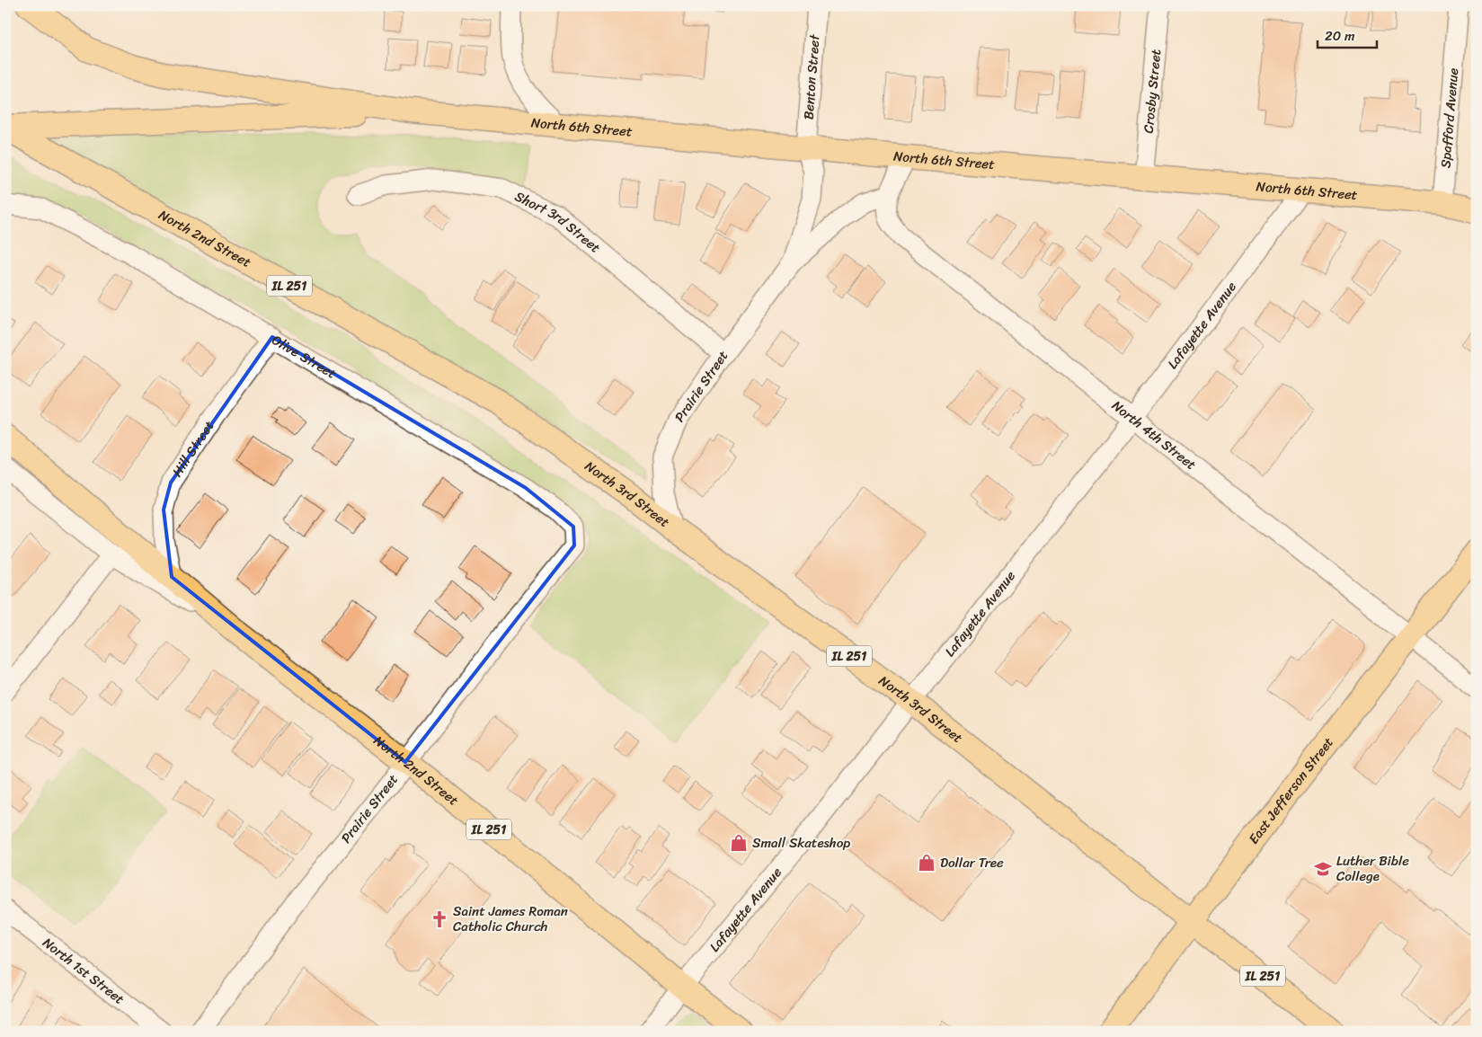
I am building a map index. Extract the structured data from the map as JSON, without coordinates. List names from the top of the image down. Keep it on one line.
{"streets":{"main road":["North 6th Street","North 2nd Street","IL 251","North 3rd Street","East Jefferson Street"],"street":["Benton Street","Crosby Street","Spafford Avenue","Short 3rd Street","Lafayette Avenue","Olive Street","Prairie Street","North 4th Street","Hill Street","North 1st Street"]},"crossings":[["Benton Street","North 6th Street"],["Benton Street","Prairie Street"],["Crosby Street","North 6th Street"],["Spafford Avenue","North 6th Street"],["North 6th Street","Lafayette Avenue"],["North 6th Street","Prairie Street"],["North 6th Street","North 4th Street"],["Short 3rd Street","Prairie Street"],["North 2nd Street","Lafayette Avenue"],["North 2nd Street","Prairie Street"],["North 2nd Street","Hill Street"],["North 2nd Street","North 3rd Street"],["Lafayette Avenue","North 4th Street"],["Lafayette Avenue","North 3rd Street"],["Olive Street","Prairie Street"],["Olive Street","Hill Street"],["Prairie Street","North 4th Street"],["Prairie Street","North 3rd Street"],["North 4th Street","East Jefferson Street"],["North 3rd Street","East Jefferson Street"]],"places":{"shop":["Small Skateshop","Dollar Tree"],"school or university":["Luther Bible College"],"church":["Saint James Roman Catholic Church"]},"scale_bar":"20 m"}
